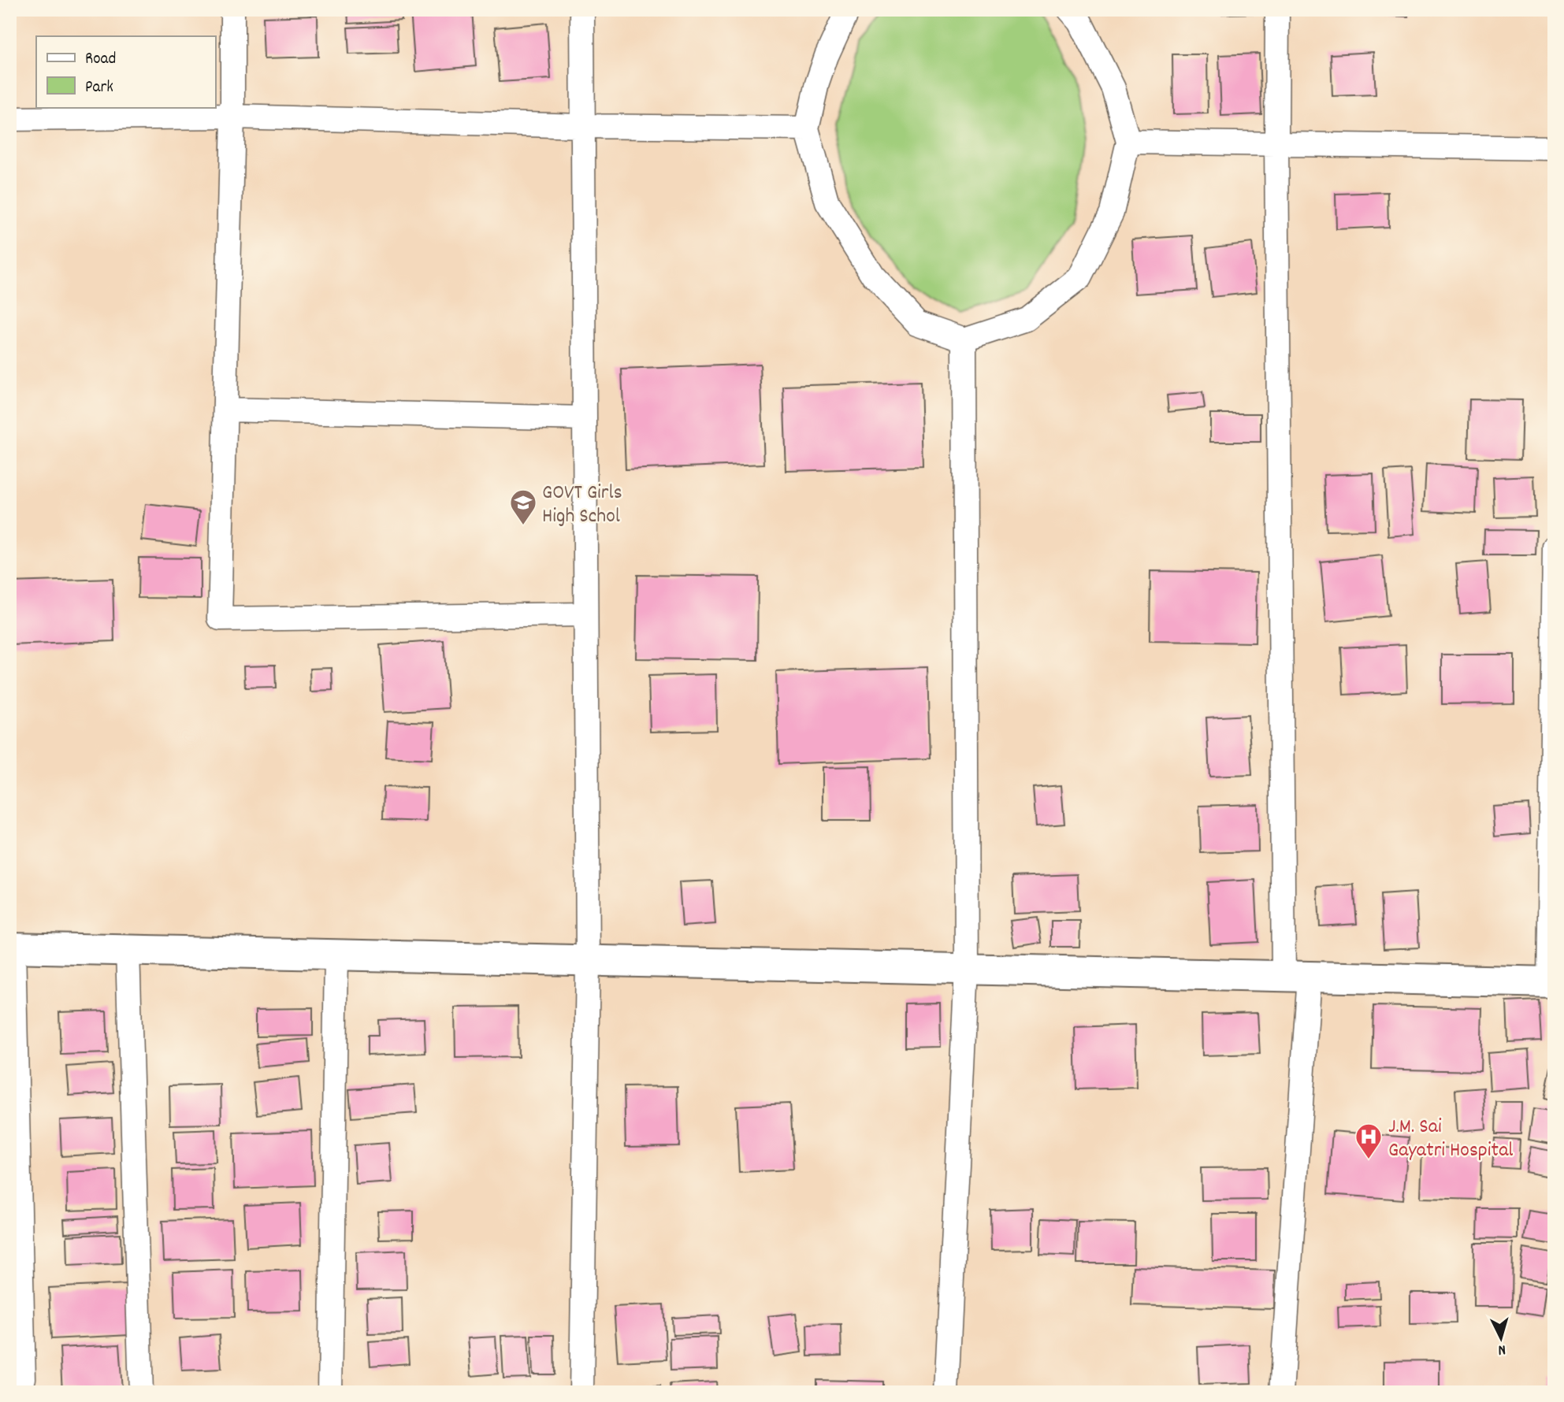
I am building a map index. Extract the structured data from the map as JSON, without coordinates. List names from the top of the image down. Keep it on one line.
{"places":{"school or university":["GOVT Girls High Schol"],"hospital":["J.M. Sai Gayatri Hospital"]},"legend":["Road","Park"],"north":"bottom"}
